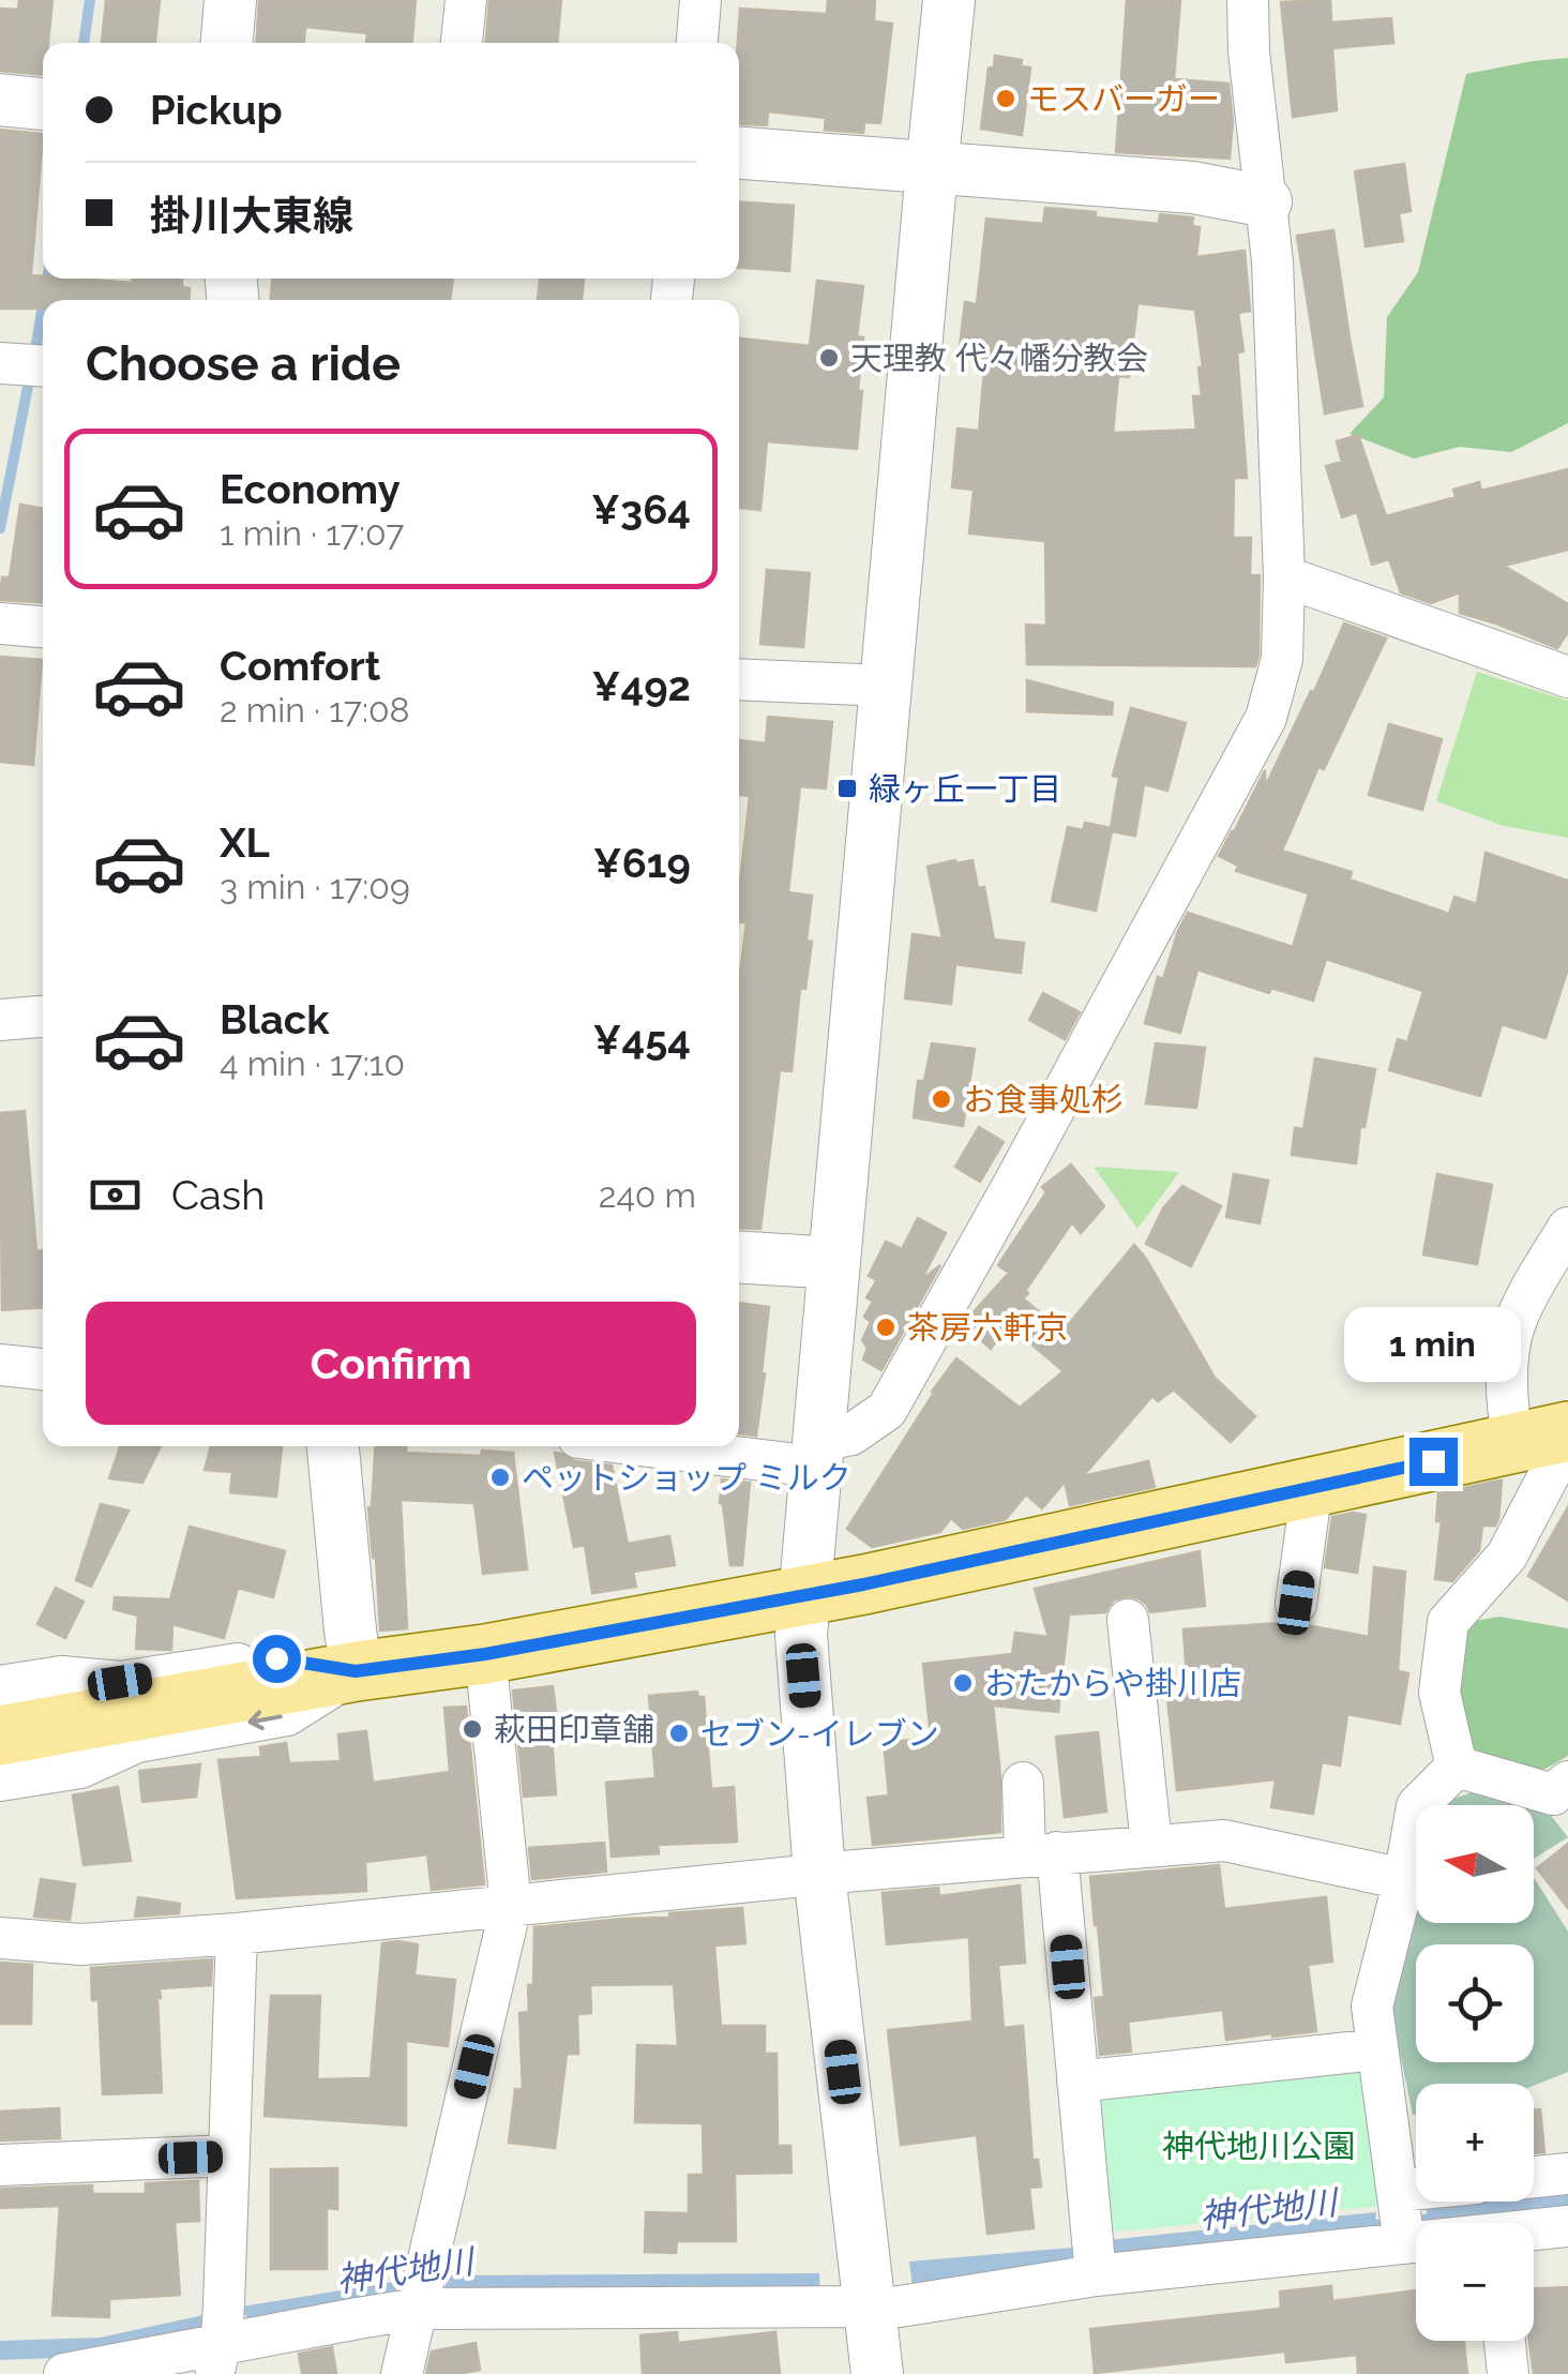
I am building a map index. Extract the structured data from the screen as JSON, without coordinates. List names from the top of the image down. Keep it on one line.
{"water":["神代地川"],"parks":["神代地川公園"],"places":{"other":["モスバーガー","天理教 代々幡分教会","お食事処杉","茶房六軒京","ペットショップ ミルク","おたからや掛川店","萩田印章舗","セブン-イレブン"],"transit":["緑ヶ丘一丁目"]},"north":"left","page":{"banner":["Pickup","掛川大東線"],"heading":"Choose a ride","list":[{"name":"Economy","note":"1 min · 17:07","value":"¥364"},{"name":"Comfort","note":"2 min · 17:08","value":"¥492"},{"name":"XL","note":"3 min · 17:09","value":"¥619"},{"name":"Black","note":"4 min · 17:10","value":"¥454"}],"pay":["Cash","240 m"],"buttons":"Confirm","bubble":"1 min","map_buttons":["+","−"]}}
